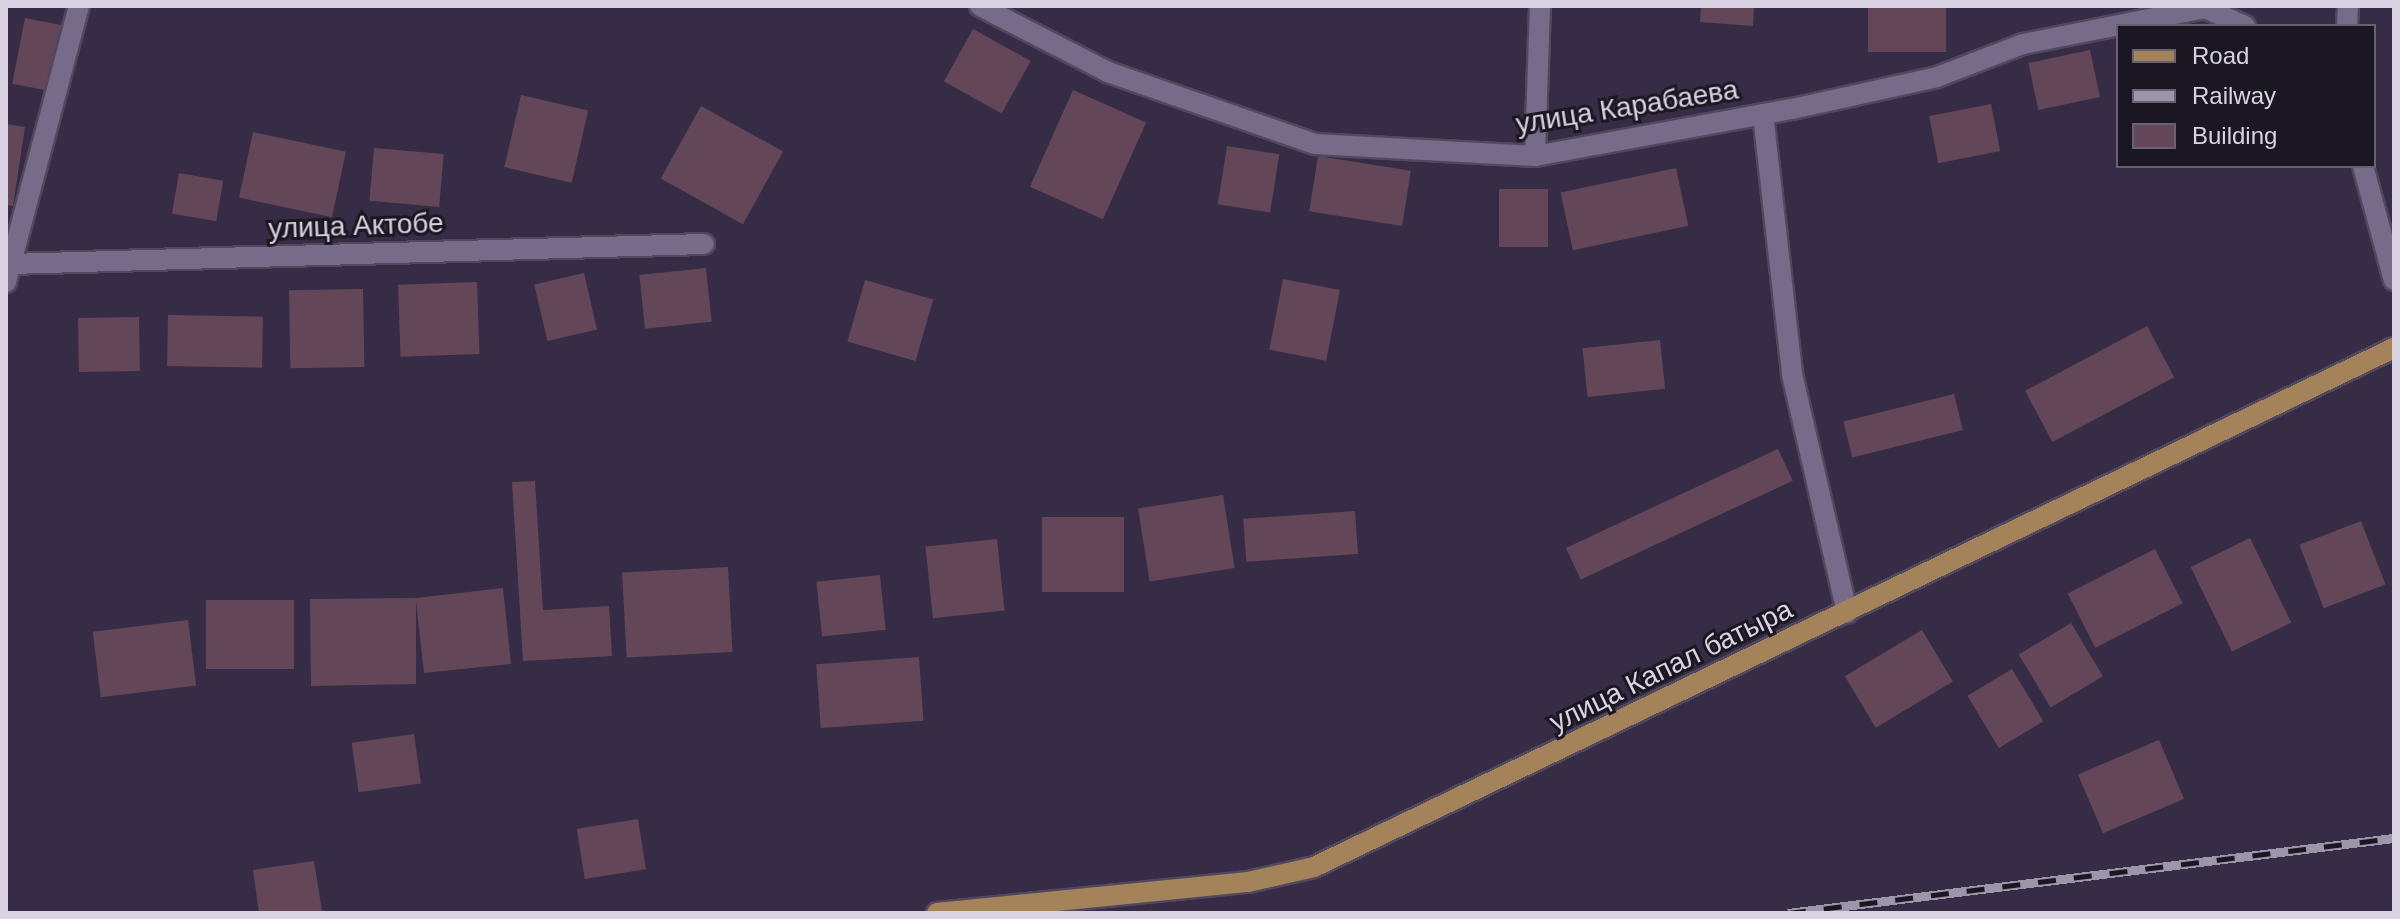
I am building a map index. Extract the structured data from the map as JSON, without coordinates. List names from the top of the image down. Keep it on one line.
{"streets":{"main road":["улица Капал батыра"],"street":["улица Карабаева","улица Актобе"]},"legend":["Road","Railway","Building"]}
